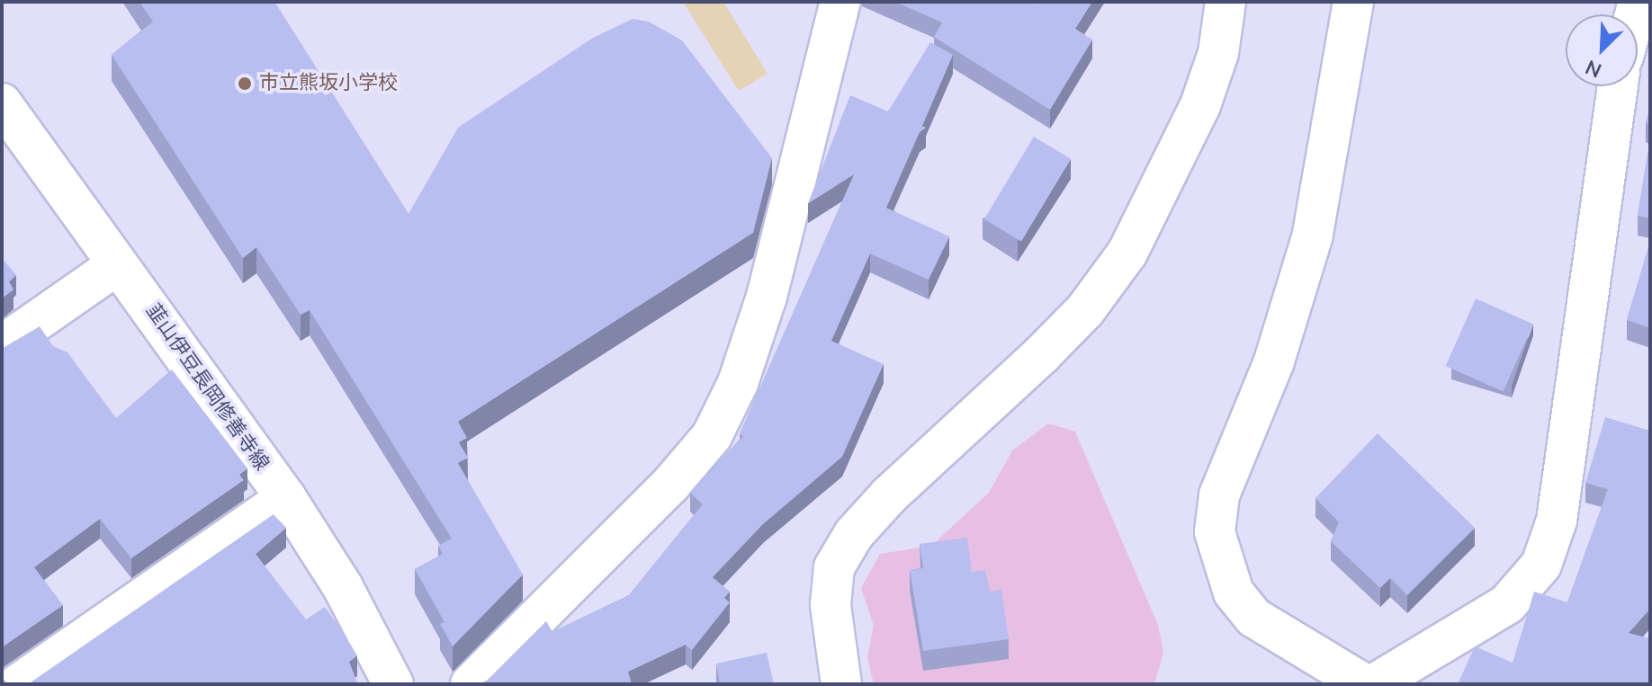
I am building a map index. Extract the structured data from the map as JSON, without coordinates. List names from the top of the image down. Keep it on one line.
{"streets":{"street":["韮山伊豆長岡修善寺線"]},"places":["市立熊坂小学校"],"north":"bottom left"}
